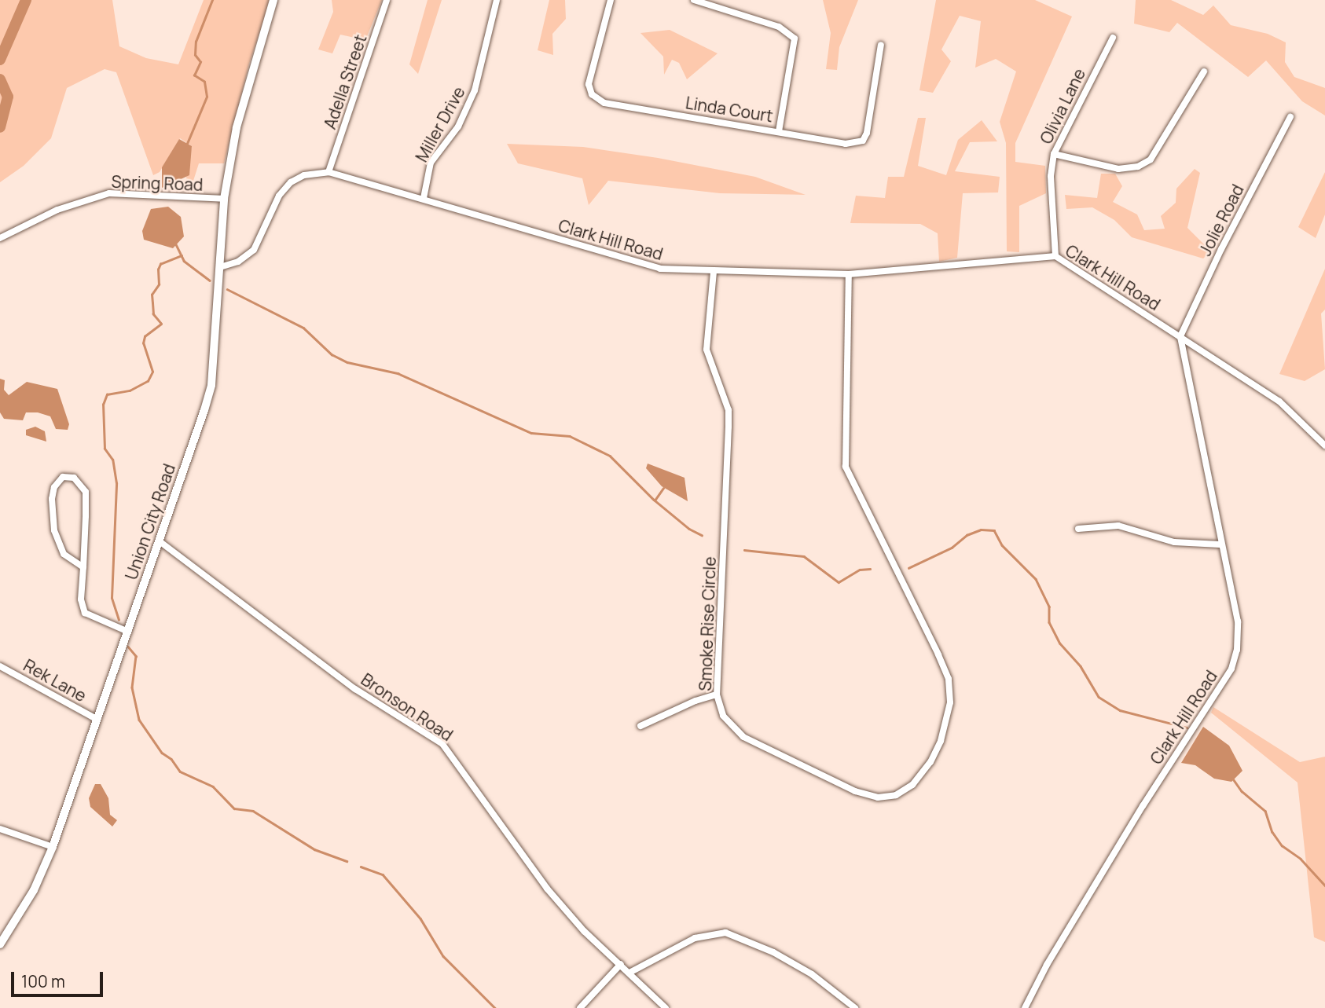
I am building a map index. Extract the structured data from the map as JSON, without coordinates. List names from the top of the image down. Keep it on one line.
{"streets":{"main road":["Union City Road"],"street":["Adella Street","Olivia Lane","Linda Court","Miller Drive","Spring Road","Jolie Road","Clark Hill Road","Smoke Rise Circle","Rek Lane","Bronson Road"]},"crossings":[["Adella Street","Clark Hill Road"],["Olivia Lane","Clark Hill Road"],["Miller Drive","Clark Hill Road"],["Spring Road","Union City Road"],["Jolie Road","Clark Hill Road"],["Clark Hill Road","Union City Road"],["Clark Hill Road","Smoke Rise Circle"],["Union City Road","Rek Lane"],["Union City Road","Bronson Road"]],"scale_bar":"100 m"}
